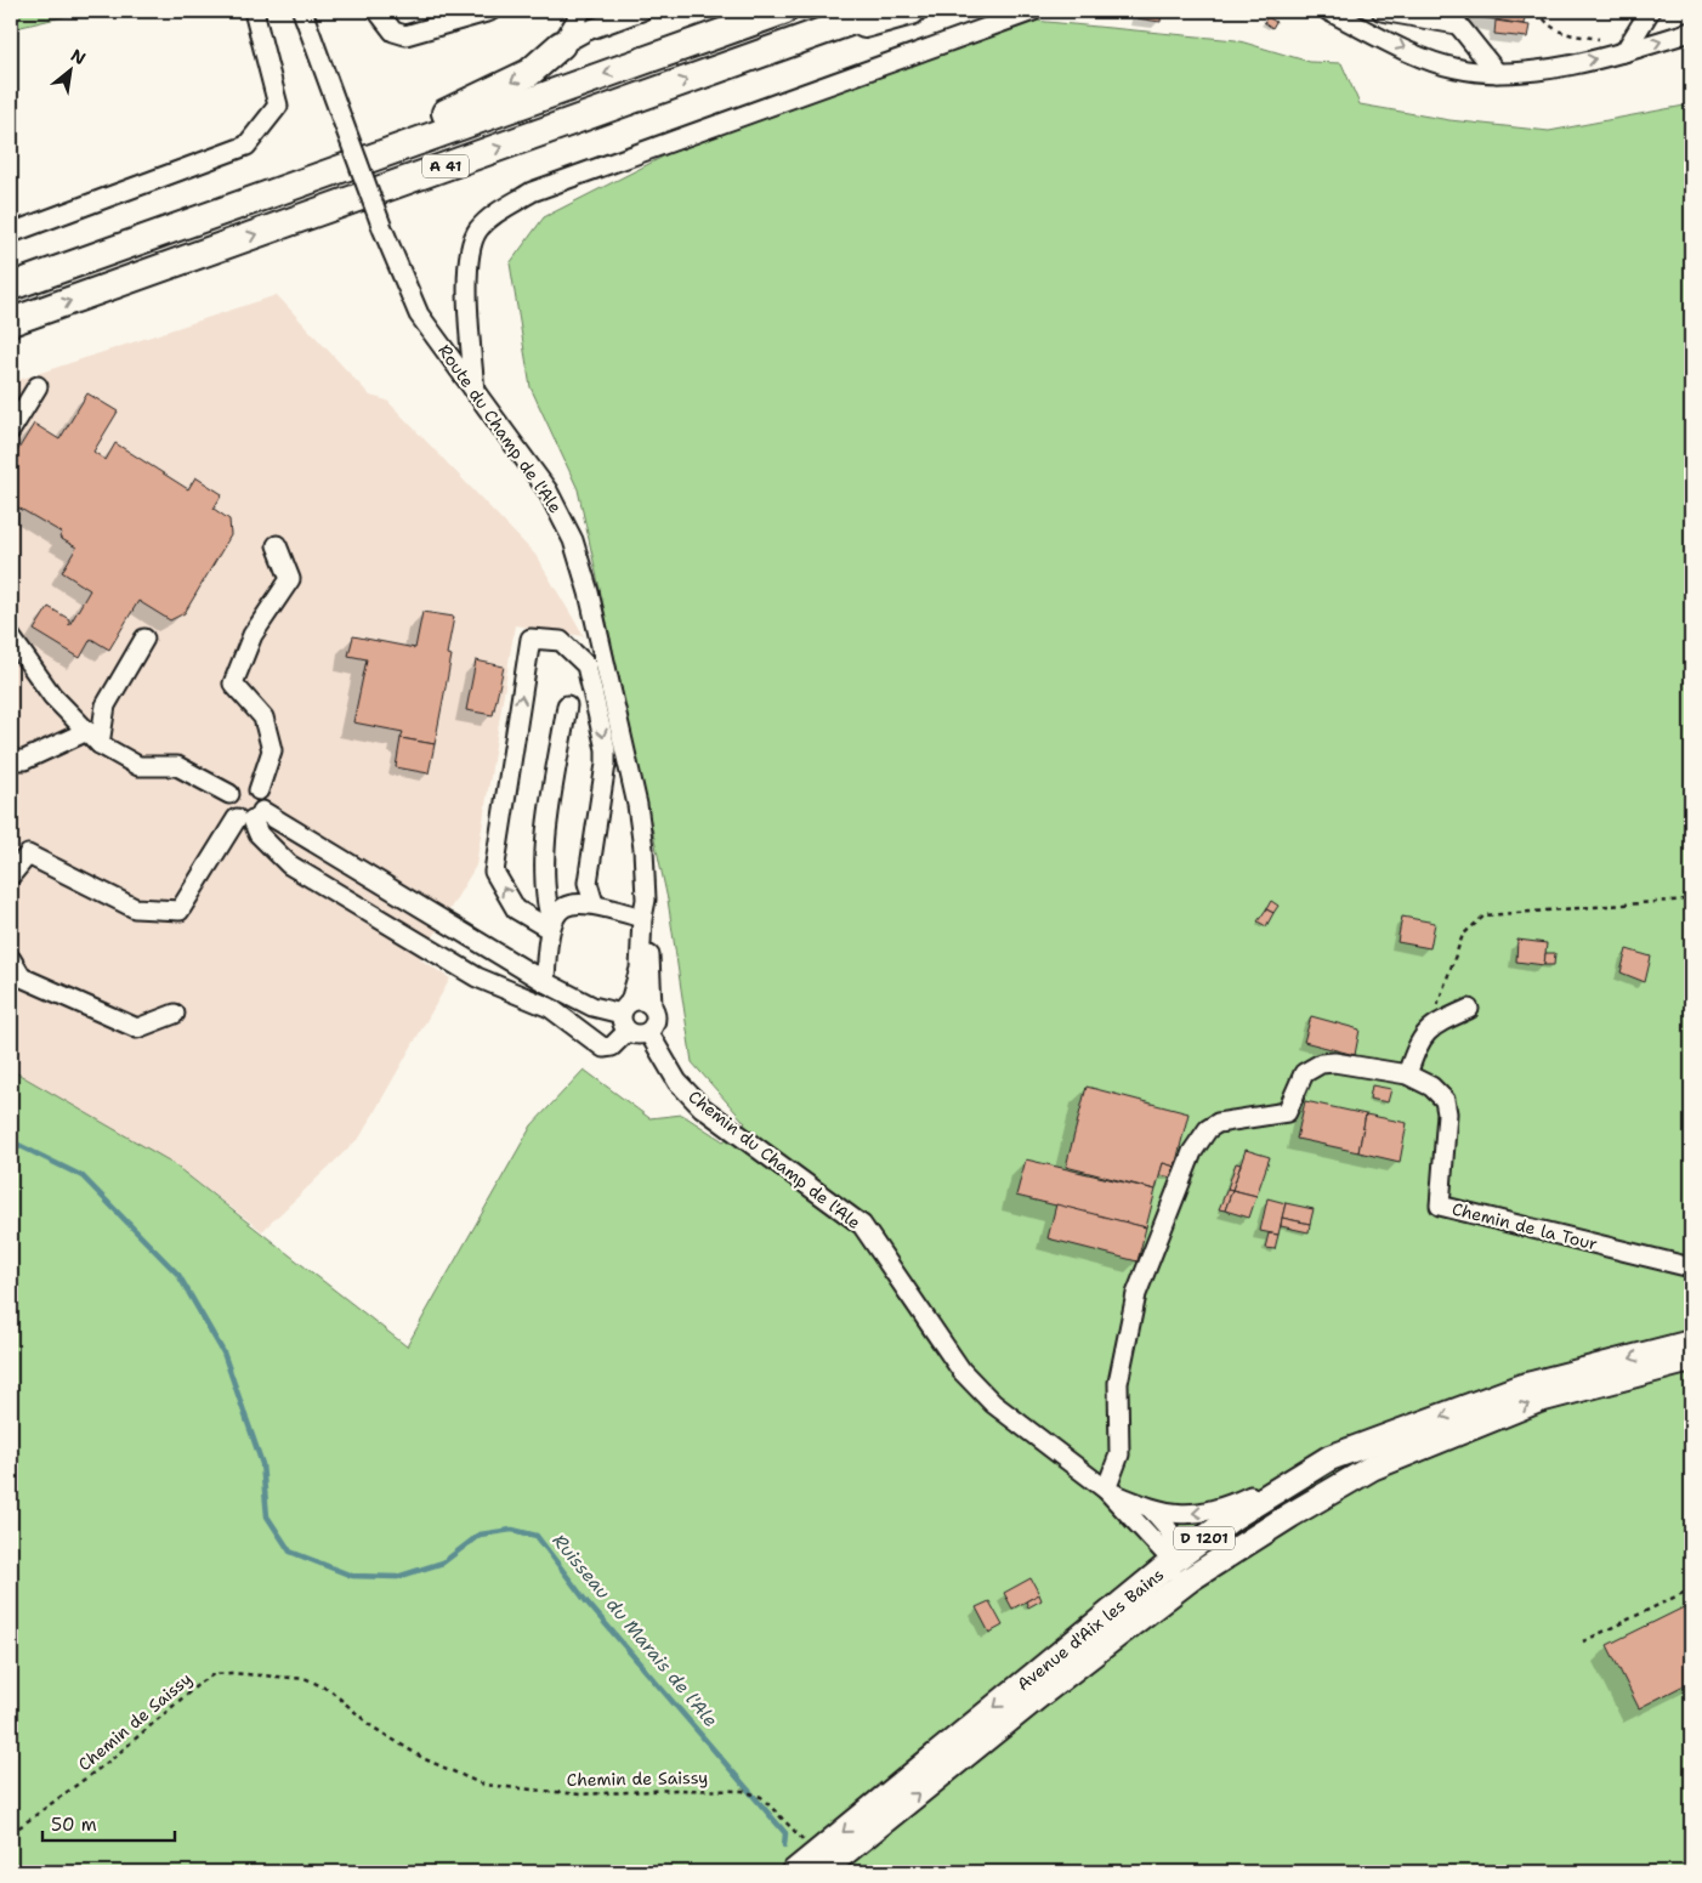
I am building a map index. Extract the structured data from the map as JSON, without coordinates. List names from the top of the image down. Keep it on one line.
{"streets":{"highway":["A 41"],"main road":["D 1201","Avenue d'Aix les Bains"],"street":["Route du Champ de l'Ale","Chemin du Champ de l'Ale","Chemin de la Tour"],"path":["Chemin de Saissy"]},"crossings":[["Route du Champ de l'Ale","Chemin du Champ de l'Ale"],["Chemin du Champ de l'Ale","Chemin de la Tour"],["Avenue d'Aix les Bains","Chemin de Saissy"]],"water":["Ruisseau du Marais de l'Ale"],"scale_bar":"50 m","north":"top right"}
